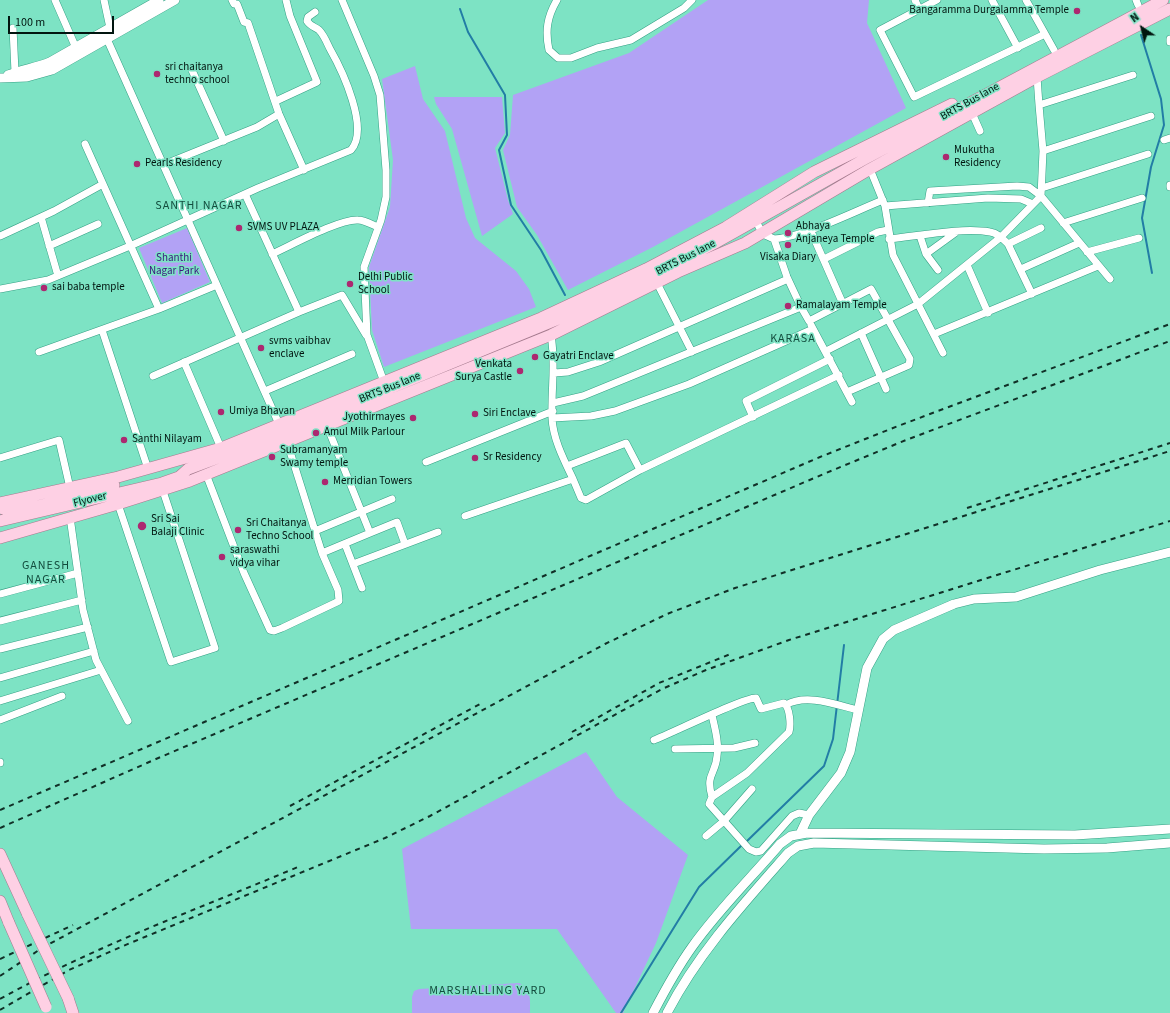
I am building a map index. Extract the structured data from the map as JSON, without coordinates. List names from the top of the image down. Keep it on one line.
{"streets":{"main road":["BRTS Bus lane","Flyover"]},"crossings":[["BRTS Bus lane","Flyover"]],"districts":["SANTHI NAGAR","KARASA","GANESH NAGAR","MARSHALLING YARD"],"parks":["Shanthi Nagar Park"],"places":["Bangaramma Durgalamma Temple","sri chaitanya techno school","Mukutha Residency","Pearls Residency","SVMS UV PLAZA","Abhaya Anjaneya Temple","Visaka Diary","Delhi Public School","sai baba temple","Ramalayam Temple","svms vaibhav enclave","Gayatri Enclave","Venkata Surya Castle","Umiya Bhavan","Siri Enclave","Jyothirmayes","Amul Milk Parlour","Santhi Nilayam","Subramanyam Swamy temple","Sr Residency","Merridian Towers","Sri Sai Balaji Clinic","Sri Chaitanya Techno School","saraswathi vidya vihar"],"scale_bar":"100 m","north":"top left"}
